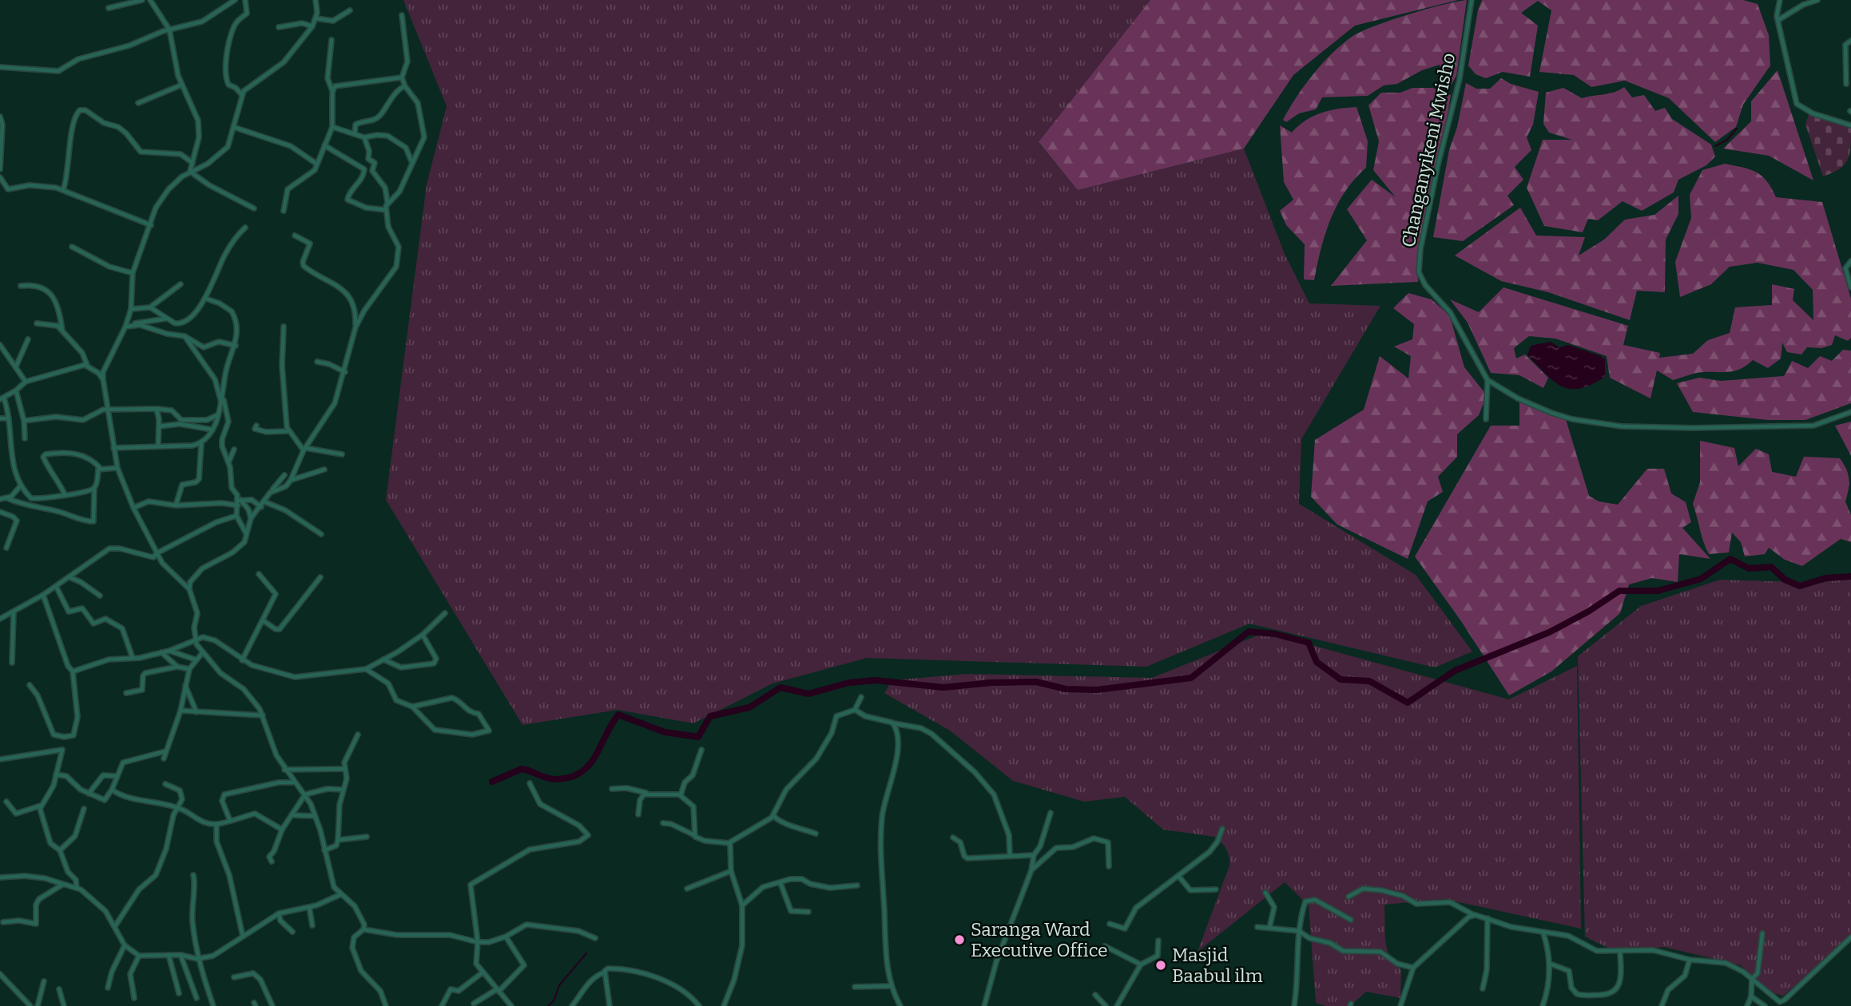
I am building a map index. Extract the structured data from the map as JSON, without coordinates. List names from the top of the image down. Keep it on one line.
{"streets":{"street":["Changanyikeni Mwisho"]},"places":["Saranga Ward Executive Office","Masjid Baabul ilm"]}
